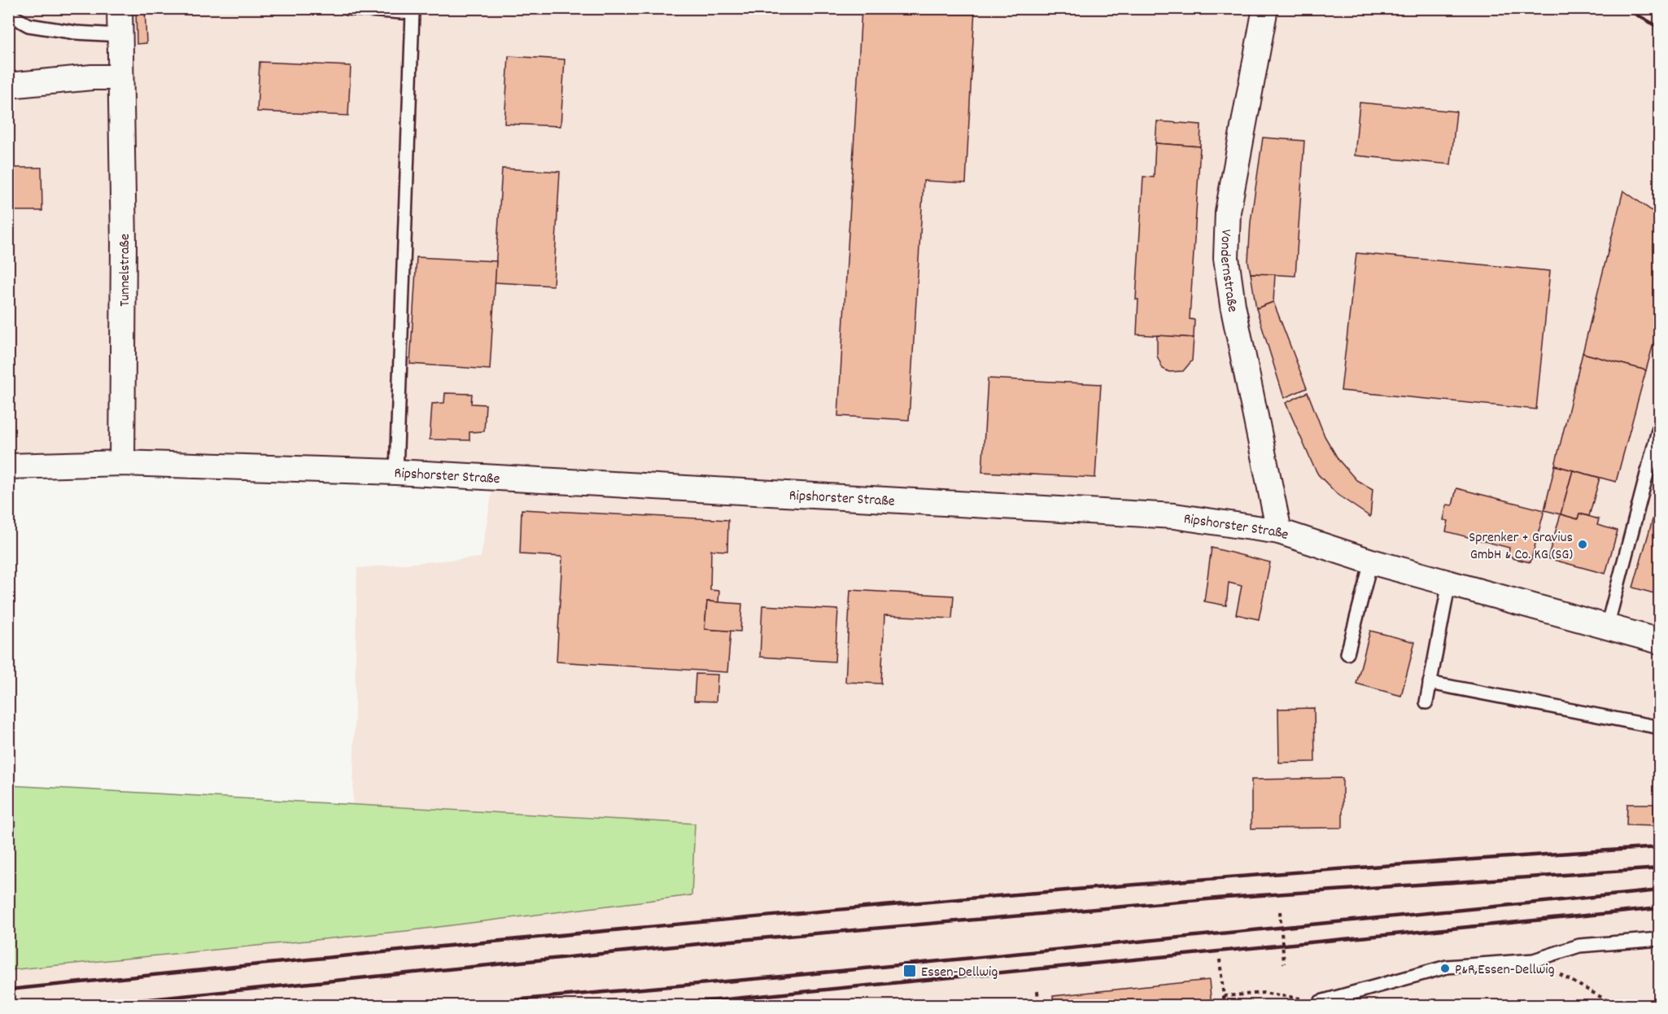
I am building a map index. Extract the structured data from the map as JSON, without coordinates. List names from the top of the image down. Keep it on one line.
{"streets":{"street":["Tunnelstraße","Vondernstraße","Ripshorster Straße"]},"crossings":[["Tunnelstraße","Ripshorster Straße"],["Vondernstraße","Ripshorster Straße"]],"places":{"other":["Sprenker + Gravius GmbH & Co. KG (SG)","P&R,Essen-Dellwig"],"transit":["Essen-Dellwig"]}}
